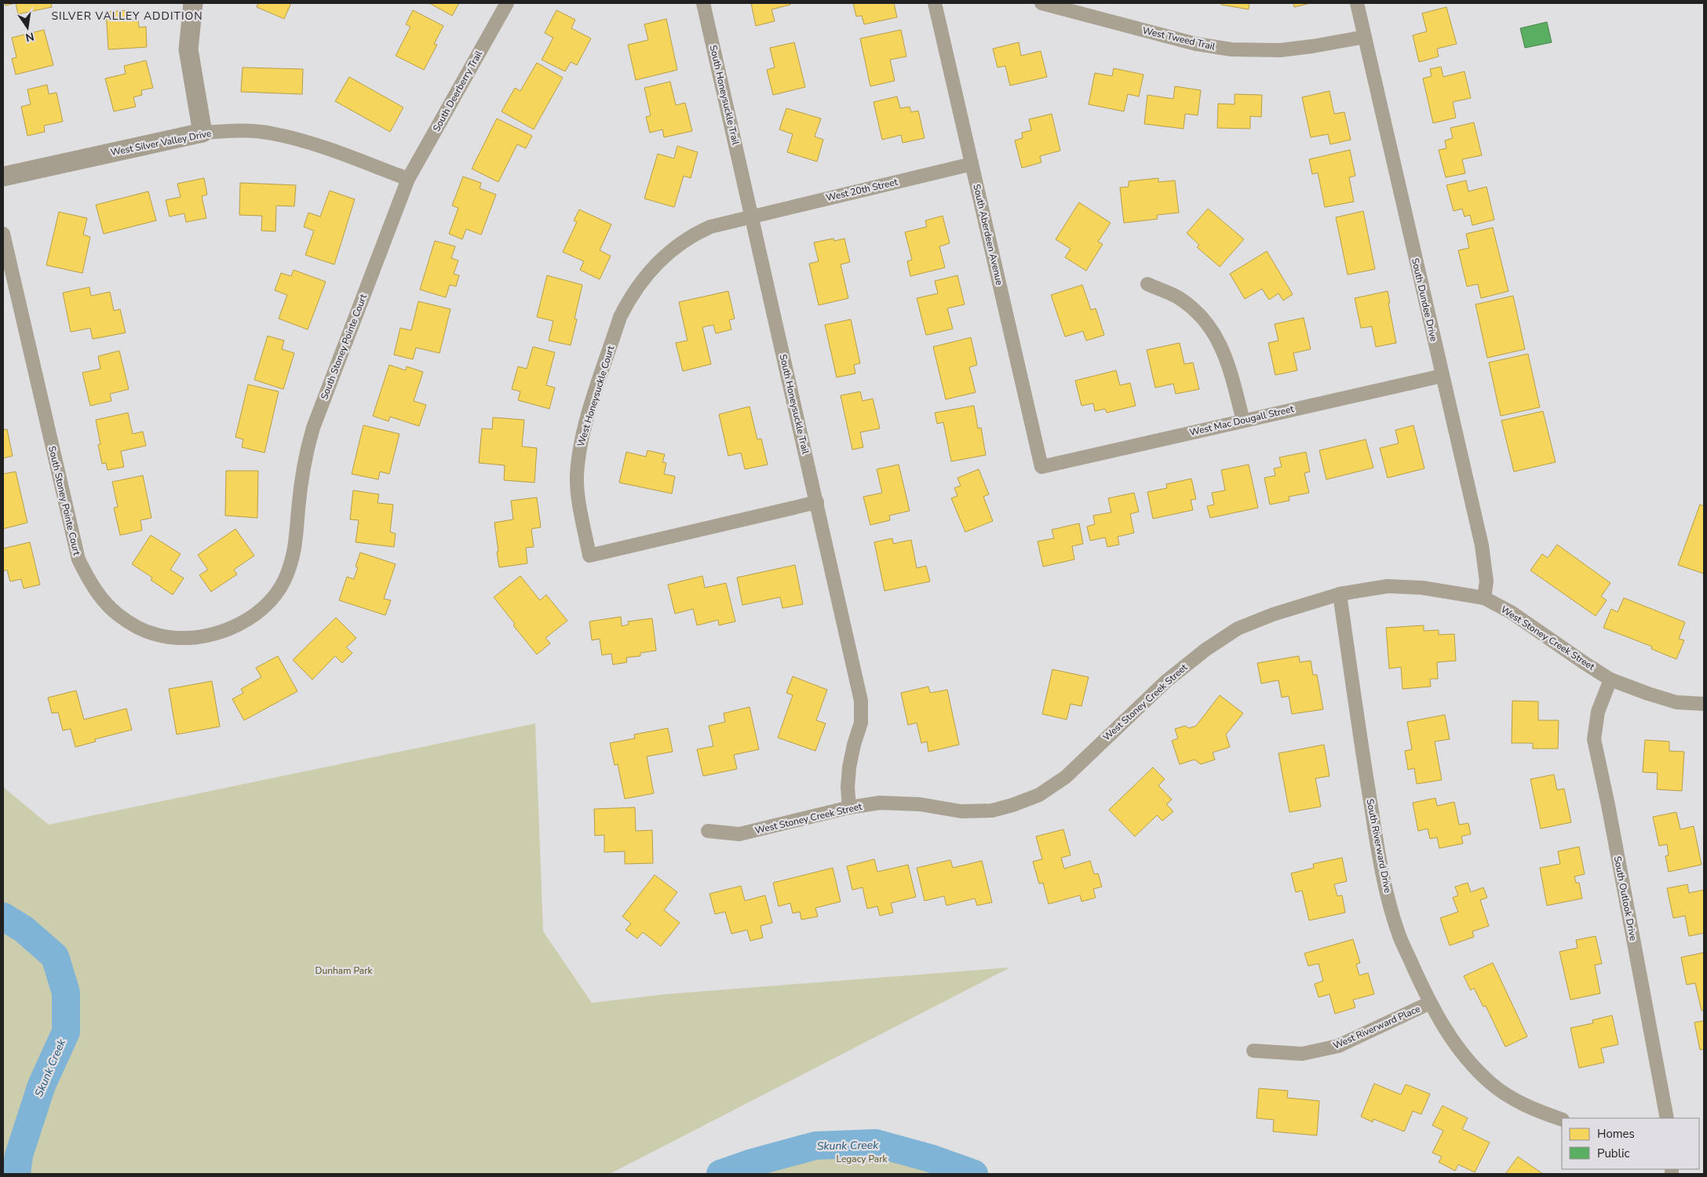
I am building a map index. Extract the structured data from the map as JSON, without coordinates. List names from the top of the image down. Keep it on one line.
{"streets":{"street":["West Tweed Trail","South Deerberry Trail","South Honeysuckle Trail","West Silver Valley Drive","West 20th Street","South Aberdeen Avenue","South Dundee Drive","South Stoney Pointe Court","West Honeysuckle Court","West Mac Dougall Street","West Stoney Creek Street","South Riverward Drive","South Outlook Drive","West Riverward Place"]},"crossings":[["West Tweed Trail","South Dundee Drive"],["South Deerberry Trail","West Silver Valley Drive"],["South Deerberry Trail","South Stoney Pointe Court"],["South Honeysuckle Trail","West 20th Street"],["South Honeysuckle Trail","West Honeysuckle Court"],["South Honeysuckle Trail","West Stoney Creek Street"],["West Silver Valley Drive","South Stoney Pointe Court"],["West 20th Street","South Aberdeen Avenue"],["West 20th Street","West Honeysuckle Court"],["South Aberdeen Avenue","West Mac Dougall Street"],["South Dundee Drive","West Mac Dougall Street"],["South Dundee Drive","West Stoney Creek Street"],["West Stoney Creek Street","South Riverward Drive"],["West Stoney Creek Street","South Outlook Drive"],["South Riverward Drive","West Riverward Place"]],"districts":["SILVER VALLEY ADDITION"],"water":["Skunk Creek"],"parks":["Dunham Park","Legacy Park"],"legend":["Homes","Public"],"north":"bottom"}
